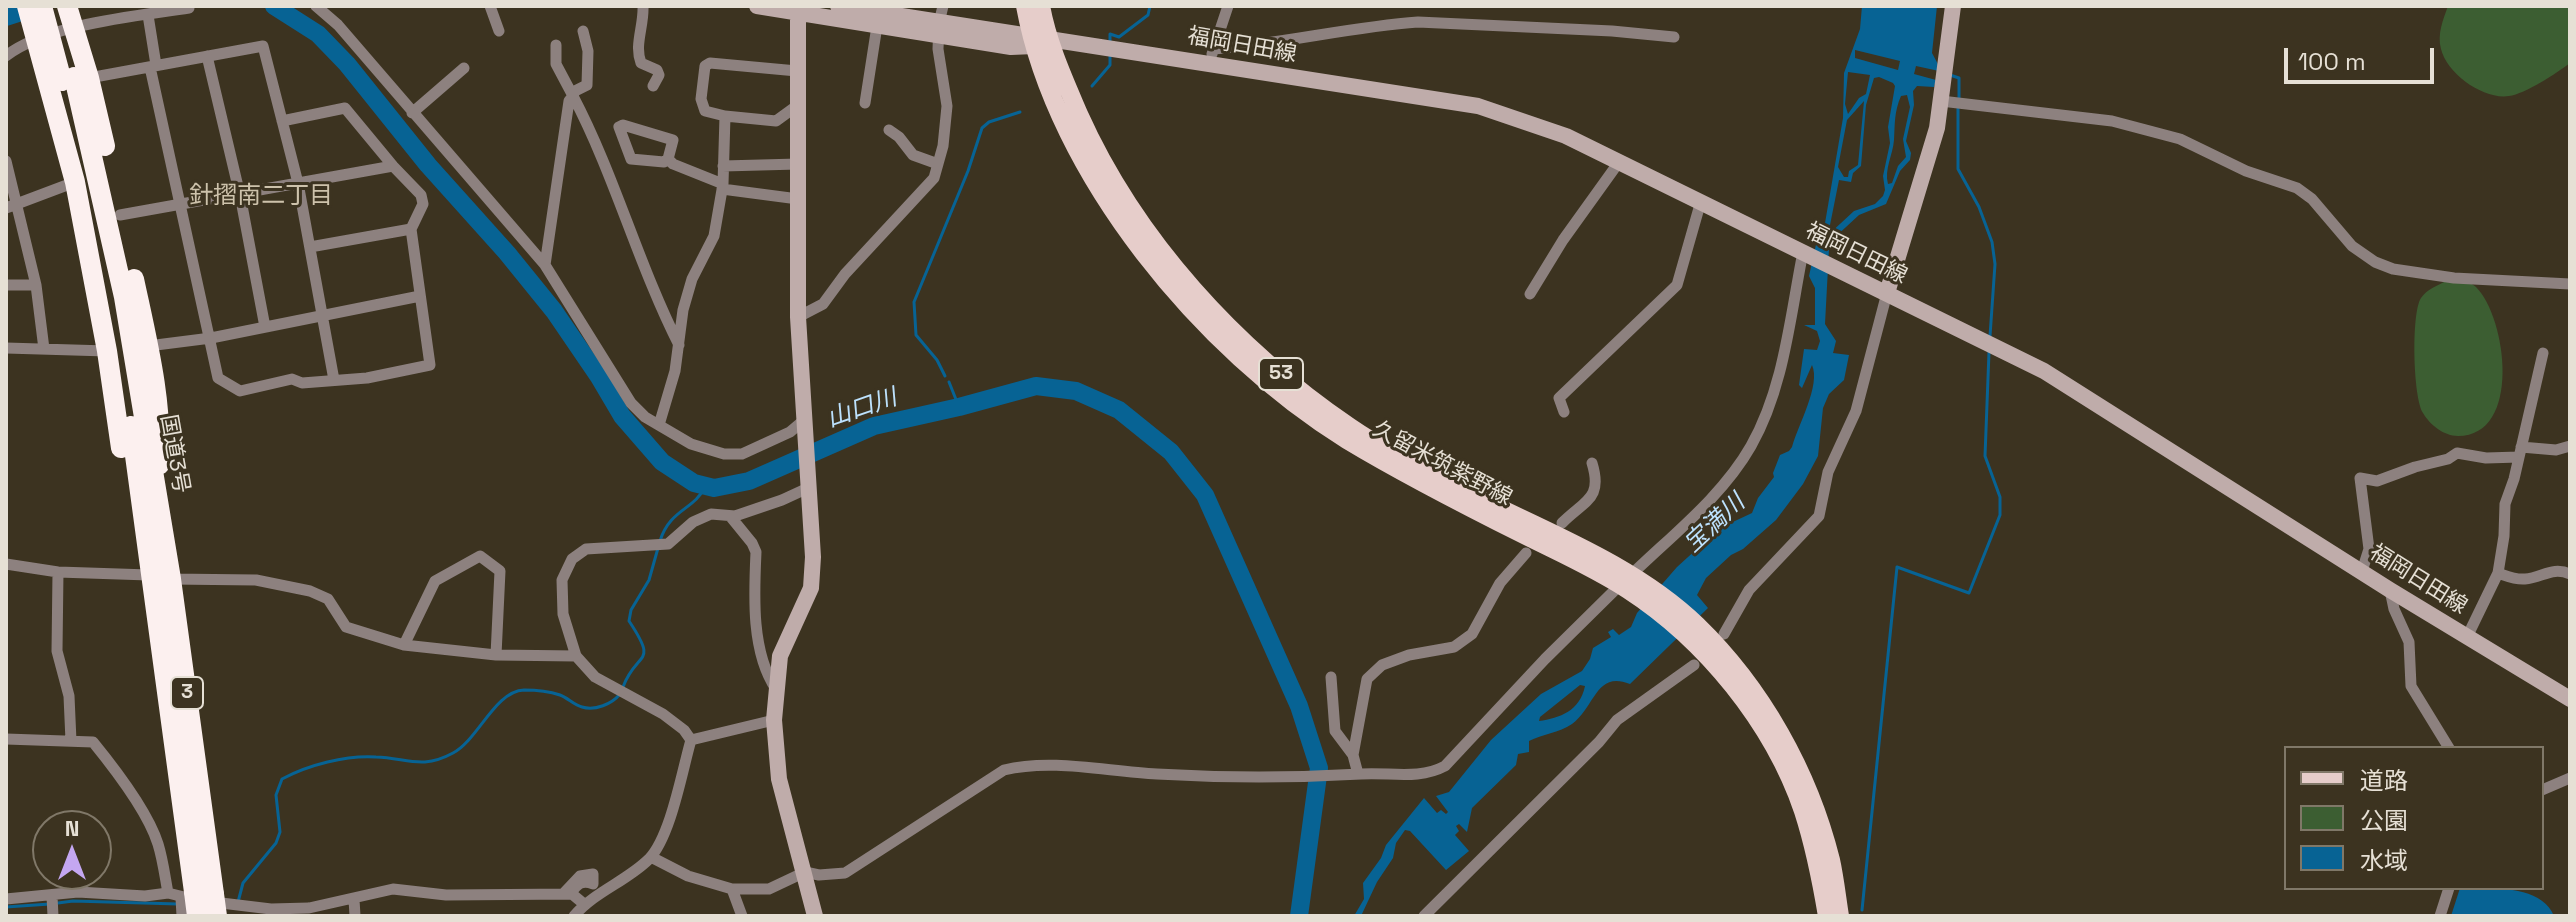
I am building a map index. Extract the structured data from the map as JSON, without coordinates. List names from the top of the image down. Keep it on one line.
{"streets":{"highway":["国道3号","3"],"main road":["福岡日田線","53","久留米筑紫野線"]},"crossings":[["福岡日田線","久留米筑紫野線"]],"districts":["針摺南二丁目"],"water":["山口川","宝満川"],"legend":["道路","公園","水域"],"scale_bar":"100 m","north":"top"}
